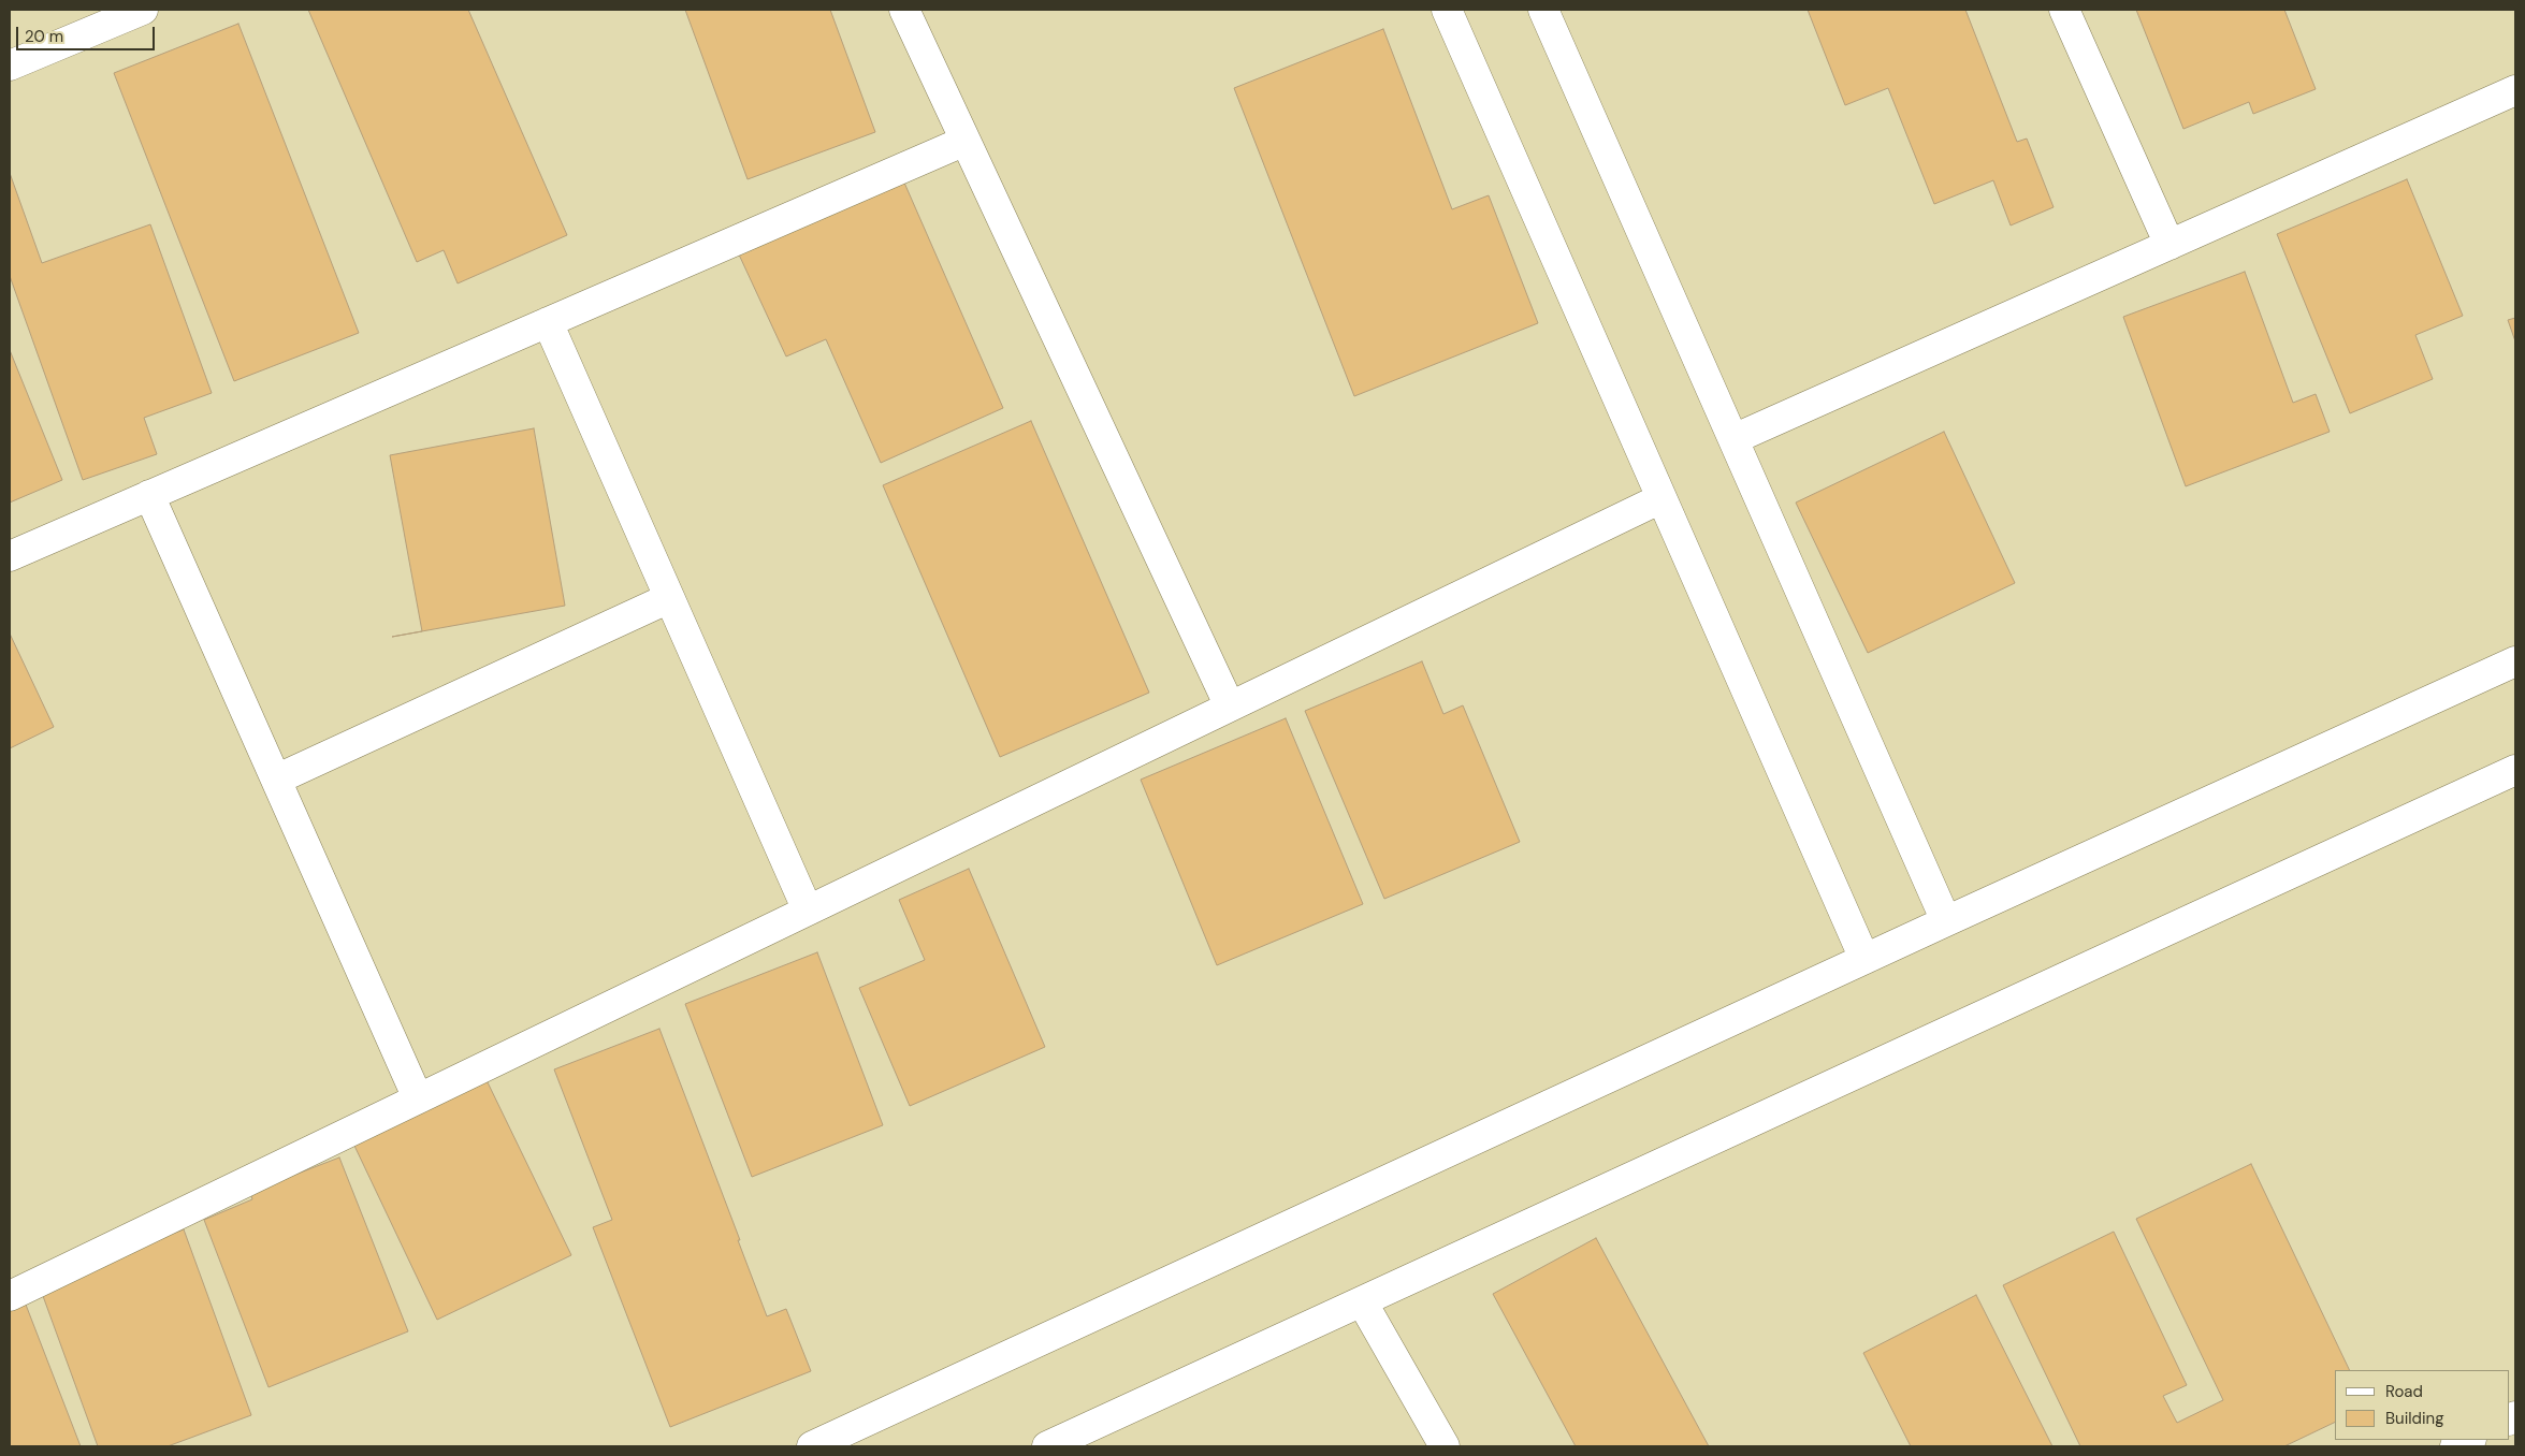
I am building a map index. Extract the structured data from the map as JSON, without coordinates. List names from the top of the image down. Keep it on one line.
{"legend":["Road","Building"],"scale_bar":"20 m"}
